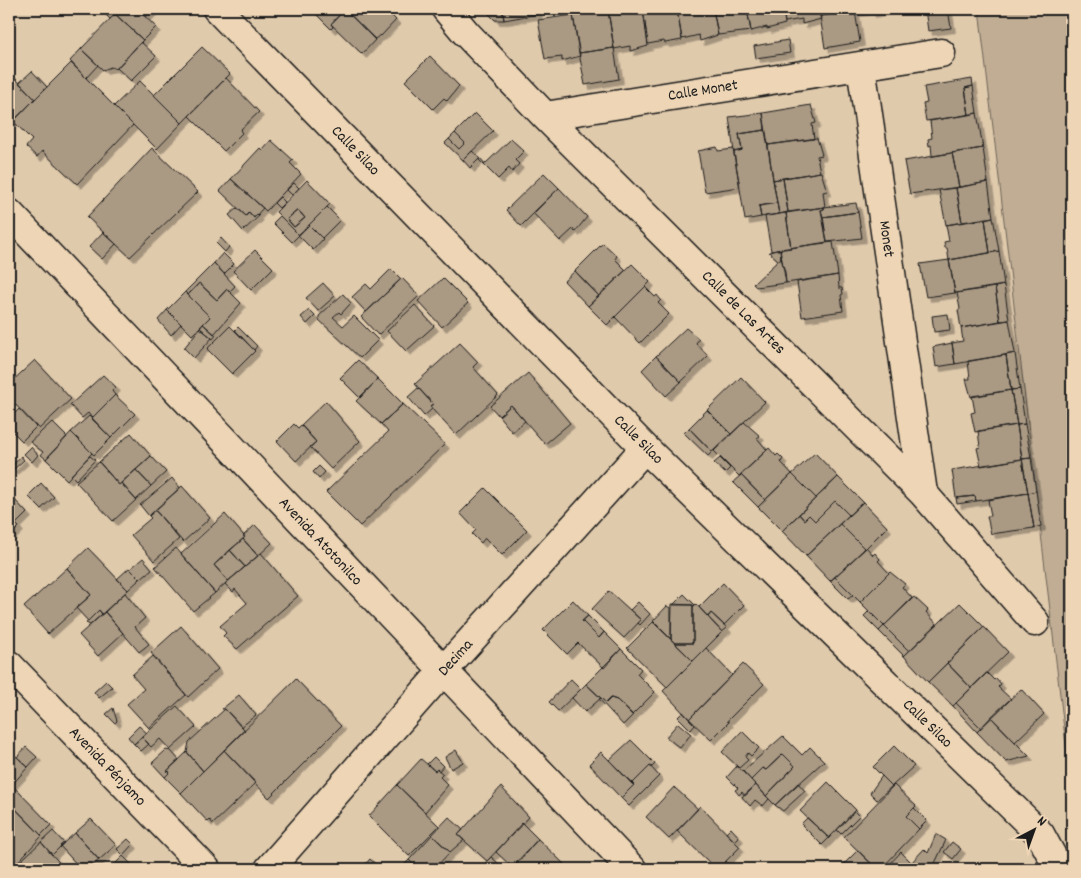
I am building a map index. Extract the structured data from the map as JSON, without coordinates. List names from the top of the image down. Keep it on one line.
{"streets":{"street":["Calle Monet","Calle Silao","Monet","Calle de Las Artes","Avenida Atotonilco","Decima","Avenida Pénjamo"]},"crossings":[["Calle Monet","Monet"],["Calle Monet","Calle de Las Artes"],["Calle Silao","Decima"],["Monet","Calle de Las Artes"],["Avenida Atotonilco","Decima"]],"north":"top right"}
